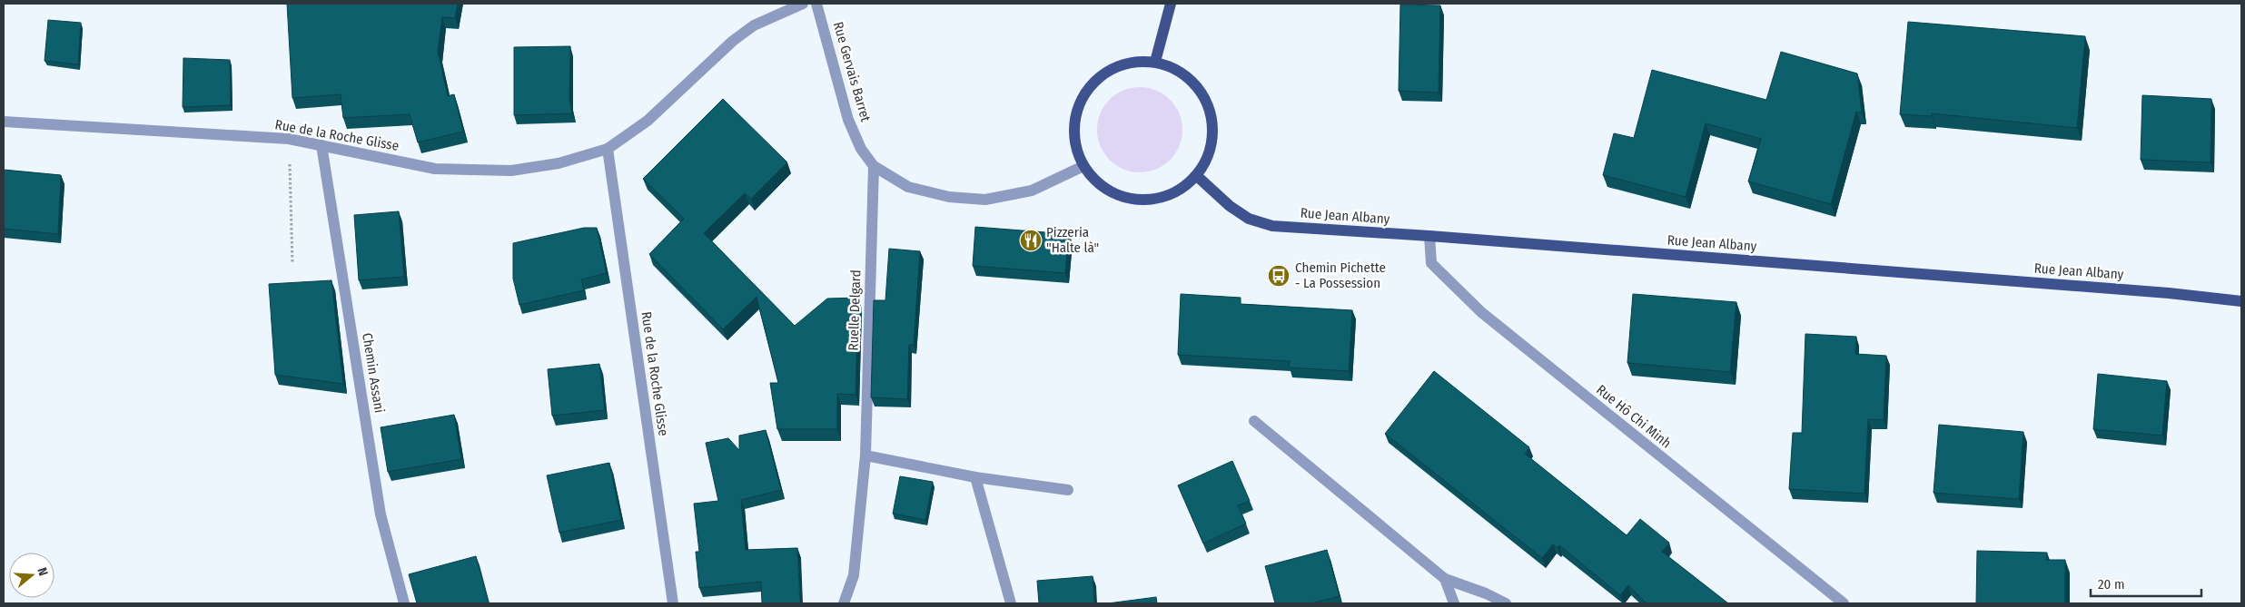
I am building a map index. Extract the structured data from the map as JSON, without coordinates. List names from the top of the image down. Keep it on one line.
{"streets":{"main road":["Rue Jean Albany"],"street":["Rue Gervais Barret","Rue de la Roche Glisse","Ruelle Delgard","Chemin Assani","Rue Hô Chi Minh"]},"crossings":[["Rue Gervais Barret","Rue Jean Albany"],["Rue Gervais Barret","Ruelle Delgard"],["Rue de la Roche Glisse","Chemin Assani"],["Rue Jean Albany","Rue Hô Chi Minh"]],"places":{"restaurant":["Pizzeria \"Halte là\""],"bus stop":["Chemin Pichette - La Possession"]},"scale_bar":"20 m","north":"right"}
